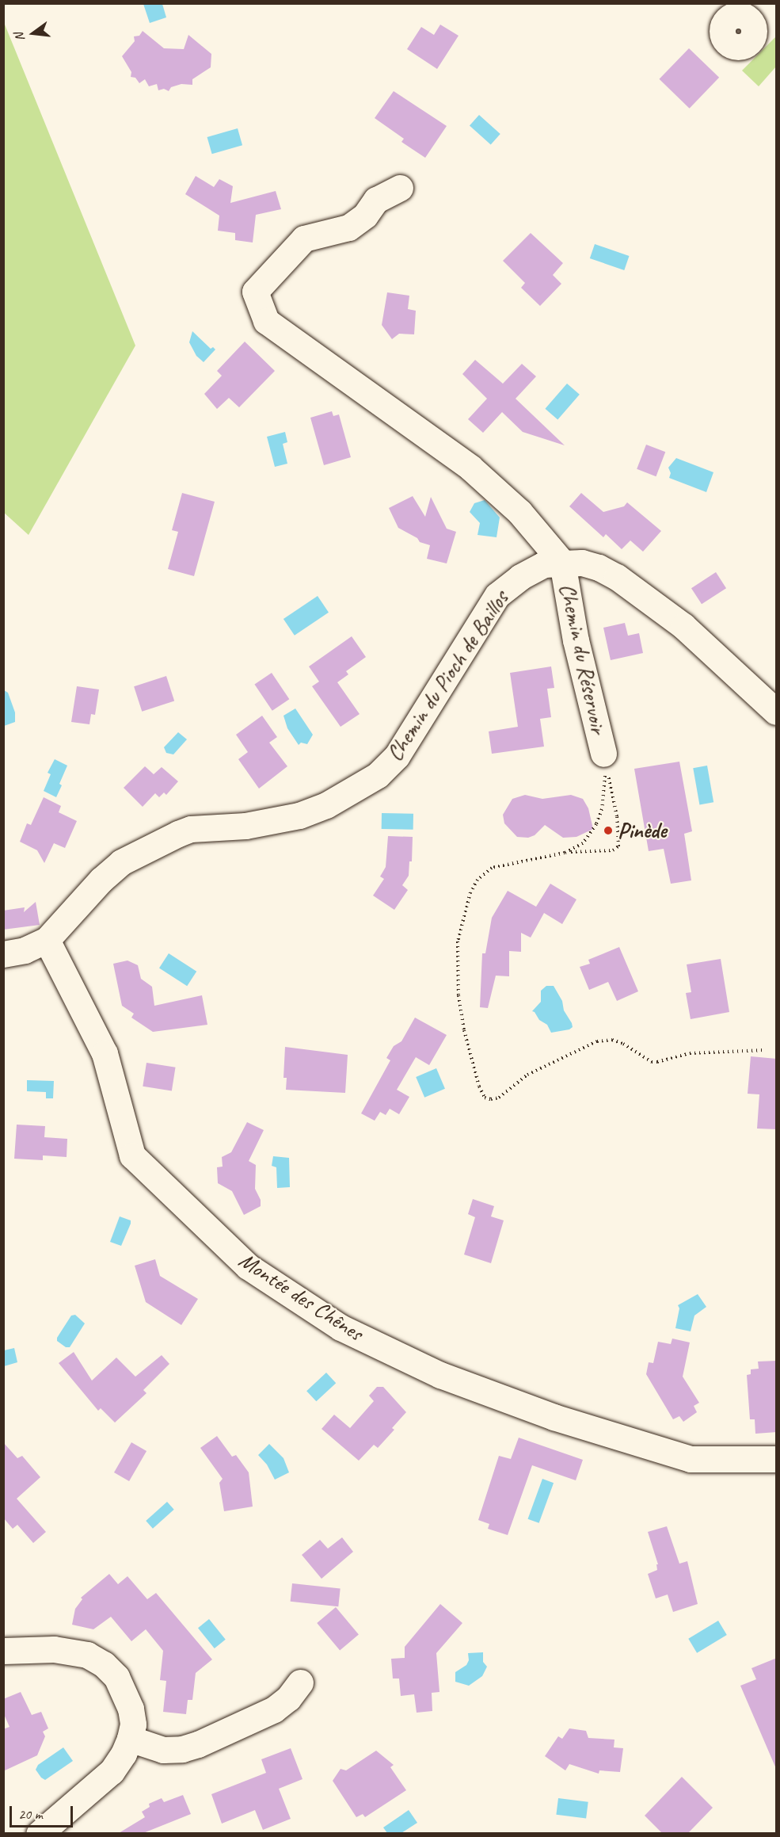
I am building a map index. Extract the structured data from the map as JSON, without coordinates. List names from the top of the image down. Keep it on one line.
{"streets":{"street":["Chemin du Réservoir","Chemin du Pioch de Baillos","Montée des Chênes"]},"crossings":[["Chemin du Réservoir","Chemin du Pioch de Baillos"],["Chemin du Pioch de Baillos","Montée des Chênes"]],"places":["Pinède"],"scale_bar":"20 m","north":"left"}
